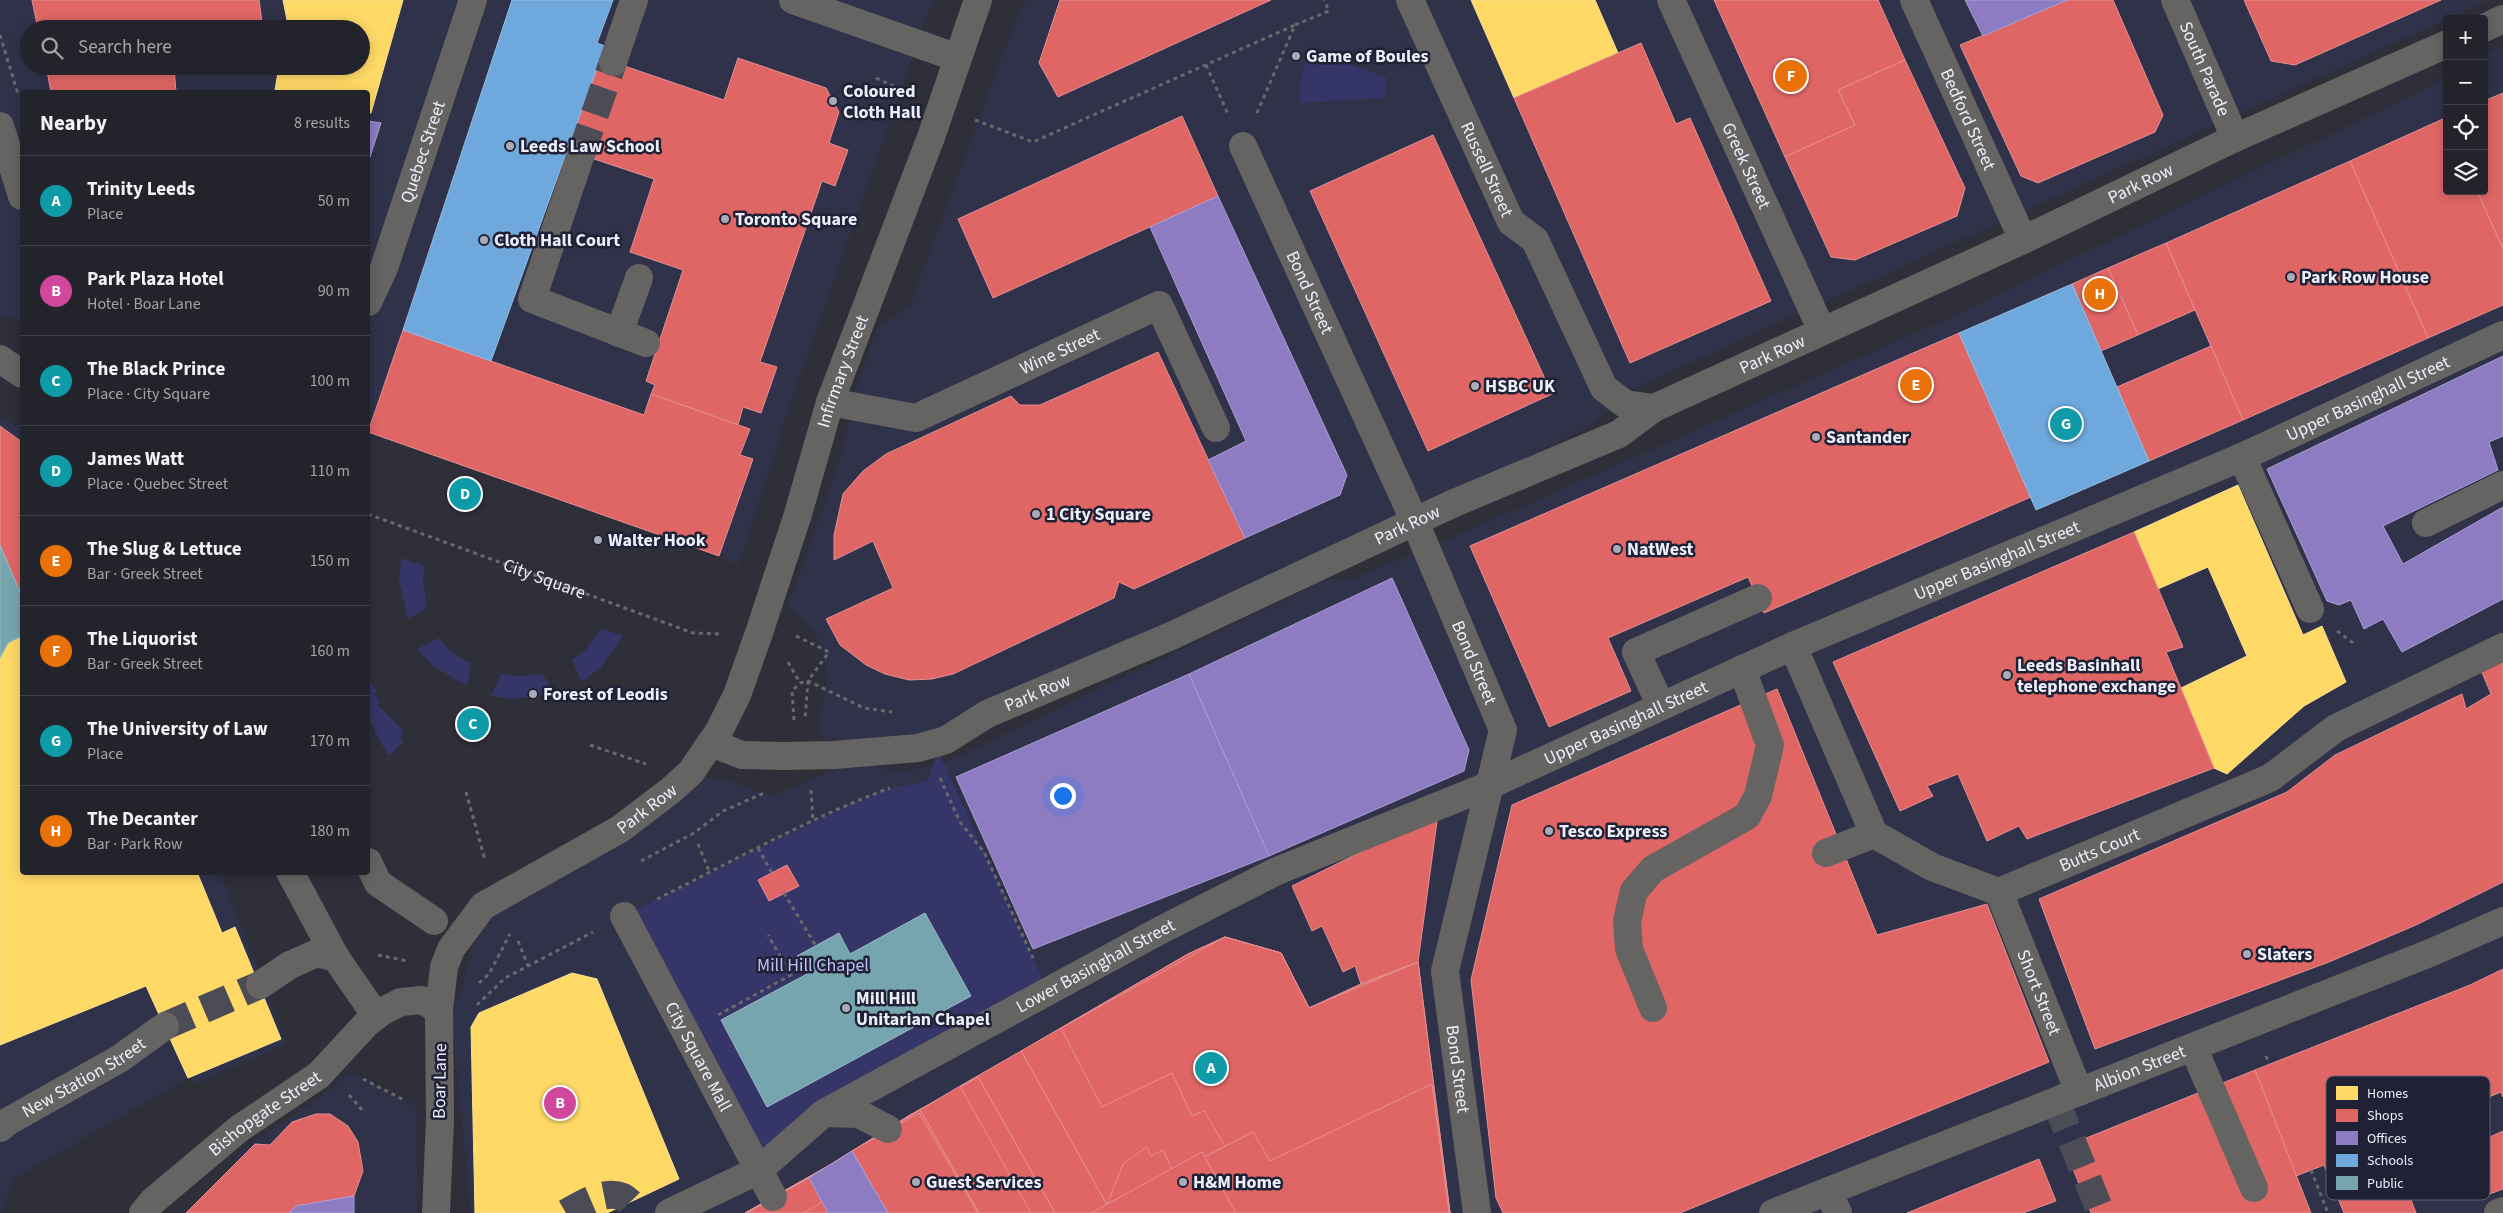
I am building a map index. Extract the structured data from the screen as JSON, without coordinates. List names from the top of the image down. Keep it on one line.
{"streets":{"street":["South Parade","Bedford Street","Quebec Street","Greek Street","Russell Street","Park Row","Bond Street","Wine Street","Infirmary Street","Upper Basinghall Street","Butts Court","Lower Basinghall Street","Short Street","City Square Mall","Albion Street","New Station Street","Boar Lane","Bishopgate Street"],"path":["City Square"]},"crossings":[["South Parade","Park Row"],["Bedford Street","Park Row"],["Greek Street","Park Row"],["Russell Street","Park Row"],["Park Row","Bond Street"],["Park Row","Infirmary Street"],["Park Row","Boar Lane"],["Bond Street","Upper Basinghall Street"],["Bond Street","Lower Basinghall Street"],["Wine Street","Infirmary Street"],["Infirmary Street","City Square"],["Upper Basinghall Street","Lower Basinghall Street"],["Butts Court","Short Street"],["Lower Basinghall Street","City Square Mall"],["Short Street","Albion Street"]],"parks":["Mill Hill Chapel"],"places":["Game of Boules","Coloured Cloth Hall","Leeds Law School","Toronto Square","Cloth Hall Court","Park Row House","HSBC UK","Santander","1 City Square","Walter Hook","NatWest","Leeds Basinhall telephone exchange","Forest of Leodis","Tesco Express","Slaters","Mill Hill Unitarian Chapel","Guest Services","H&M Home"],"legend":["Homes","Shops","Offices","Schools","Public"],"page":{"map_buttons":["+","−"],"search":"Search here","pins":["F","H","E","G","D","C","A","B"],"heading":["Nearby","8 results"],"list":[{"mark":"A","name":"Trinity Leeds","note":"Place","value":"50 m"},{"mark":"B","name":"Park Plaza Hotel","note":"Hotel · Boar Lane","value":"90 m"},{"mark":"C","name":"The Black Prince","note":"Place · City Square","value":"100 m"},{"mark":"D","name":"James Watt","note":"Place · Quebec Street","value":"110 m"},{"mark":"E","name":"The Slug & Lettuce","note":"Bar · Greek Street","value":"150 m"},{"mark":"F","name":"The Liquorist","note":"Bar · Greek Street","value":"160 m"},{"mark":"G","name":"The University of Law","note":"Place","value":"170 m"},{"mark":"H","name":"The Decanter","note":"Bar · Park Row","value":"180 m"}]}}
